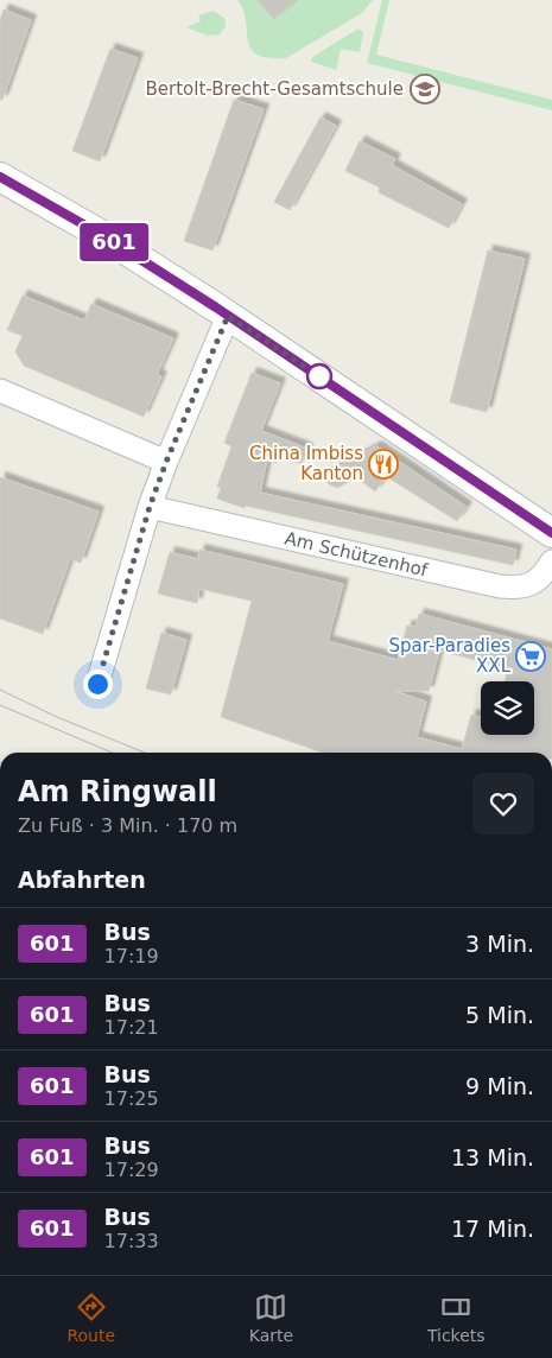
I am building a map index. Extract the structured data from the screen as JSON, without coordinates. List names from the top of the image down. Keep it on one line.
{"streets":{"street":["Am Schützenhof"]},"places":{"school or university":["Bertolt-Brecht-Gesamtschule"],"restaurant":["China Imbiss Kanton"],"supermarket":["Spar-Paradies XXL"]},"lines":["bus line 601"],"page":{"on_map":"601","heading":[["Am Ringwall","Zu Fuß · 3 Min. · 170 m"],"Abfahrten"],"list":[{"mark":"601","name":"Bus","note":"17:19","value":"3 Min."},{"mark":"601","name":"Bus","note":"17:21","value":"5 Min."},{"mark":"601","name":"Bus","note":"17:25","value":"9 Min."},{"mark":"601","name":"Bus","note":"17:29","value":"13 Min."},{"mark":"601","name":"Bus","note":"17:33","value":"17 Min."}],"tabs":["Route","Karte","Tickets"]}}
